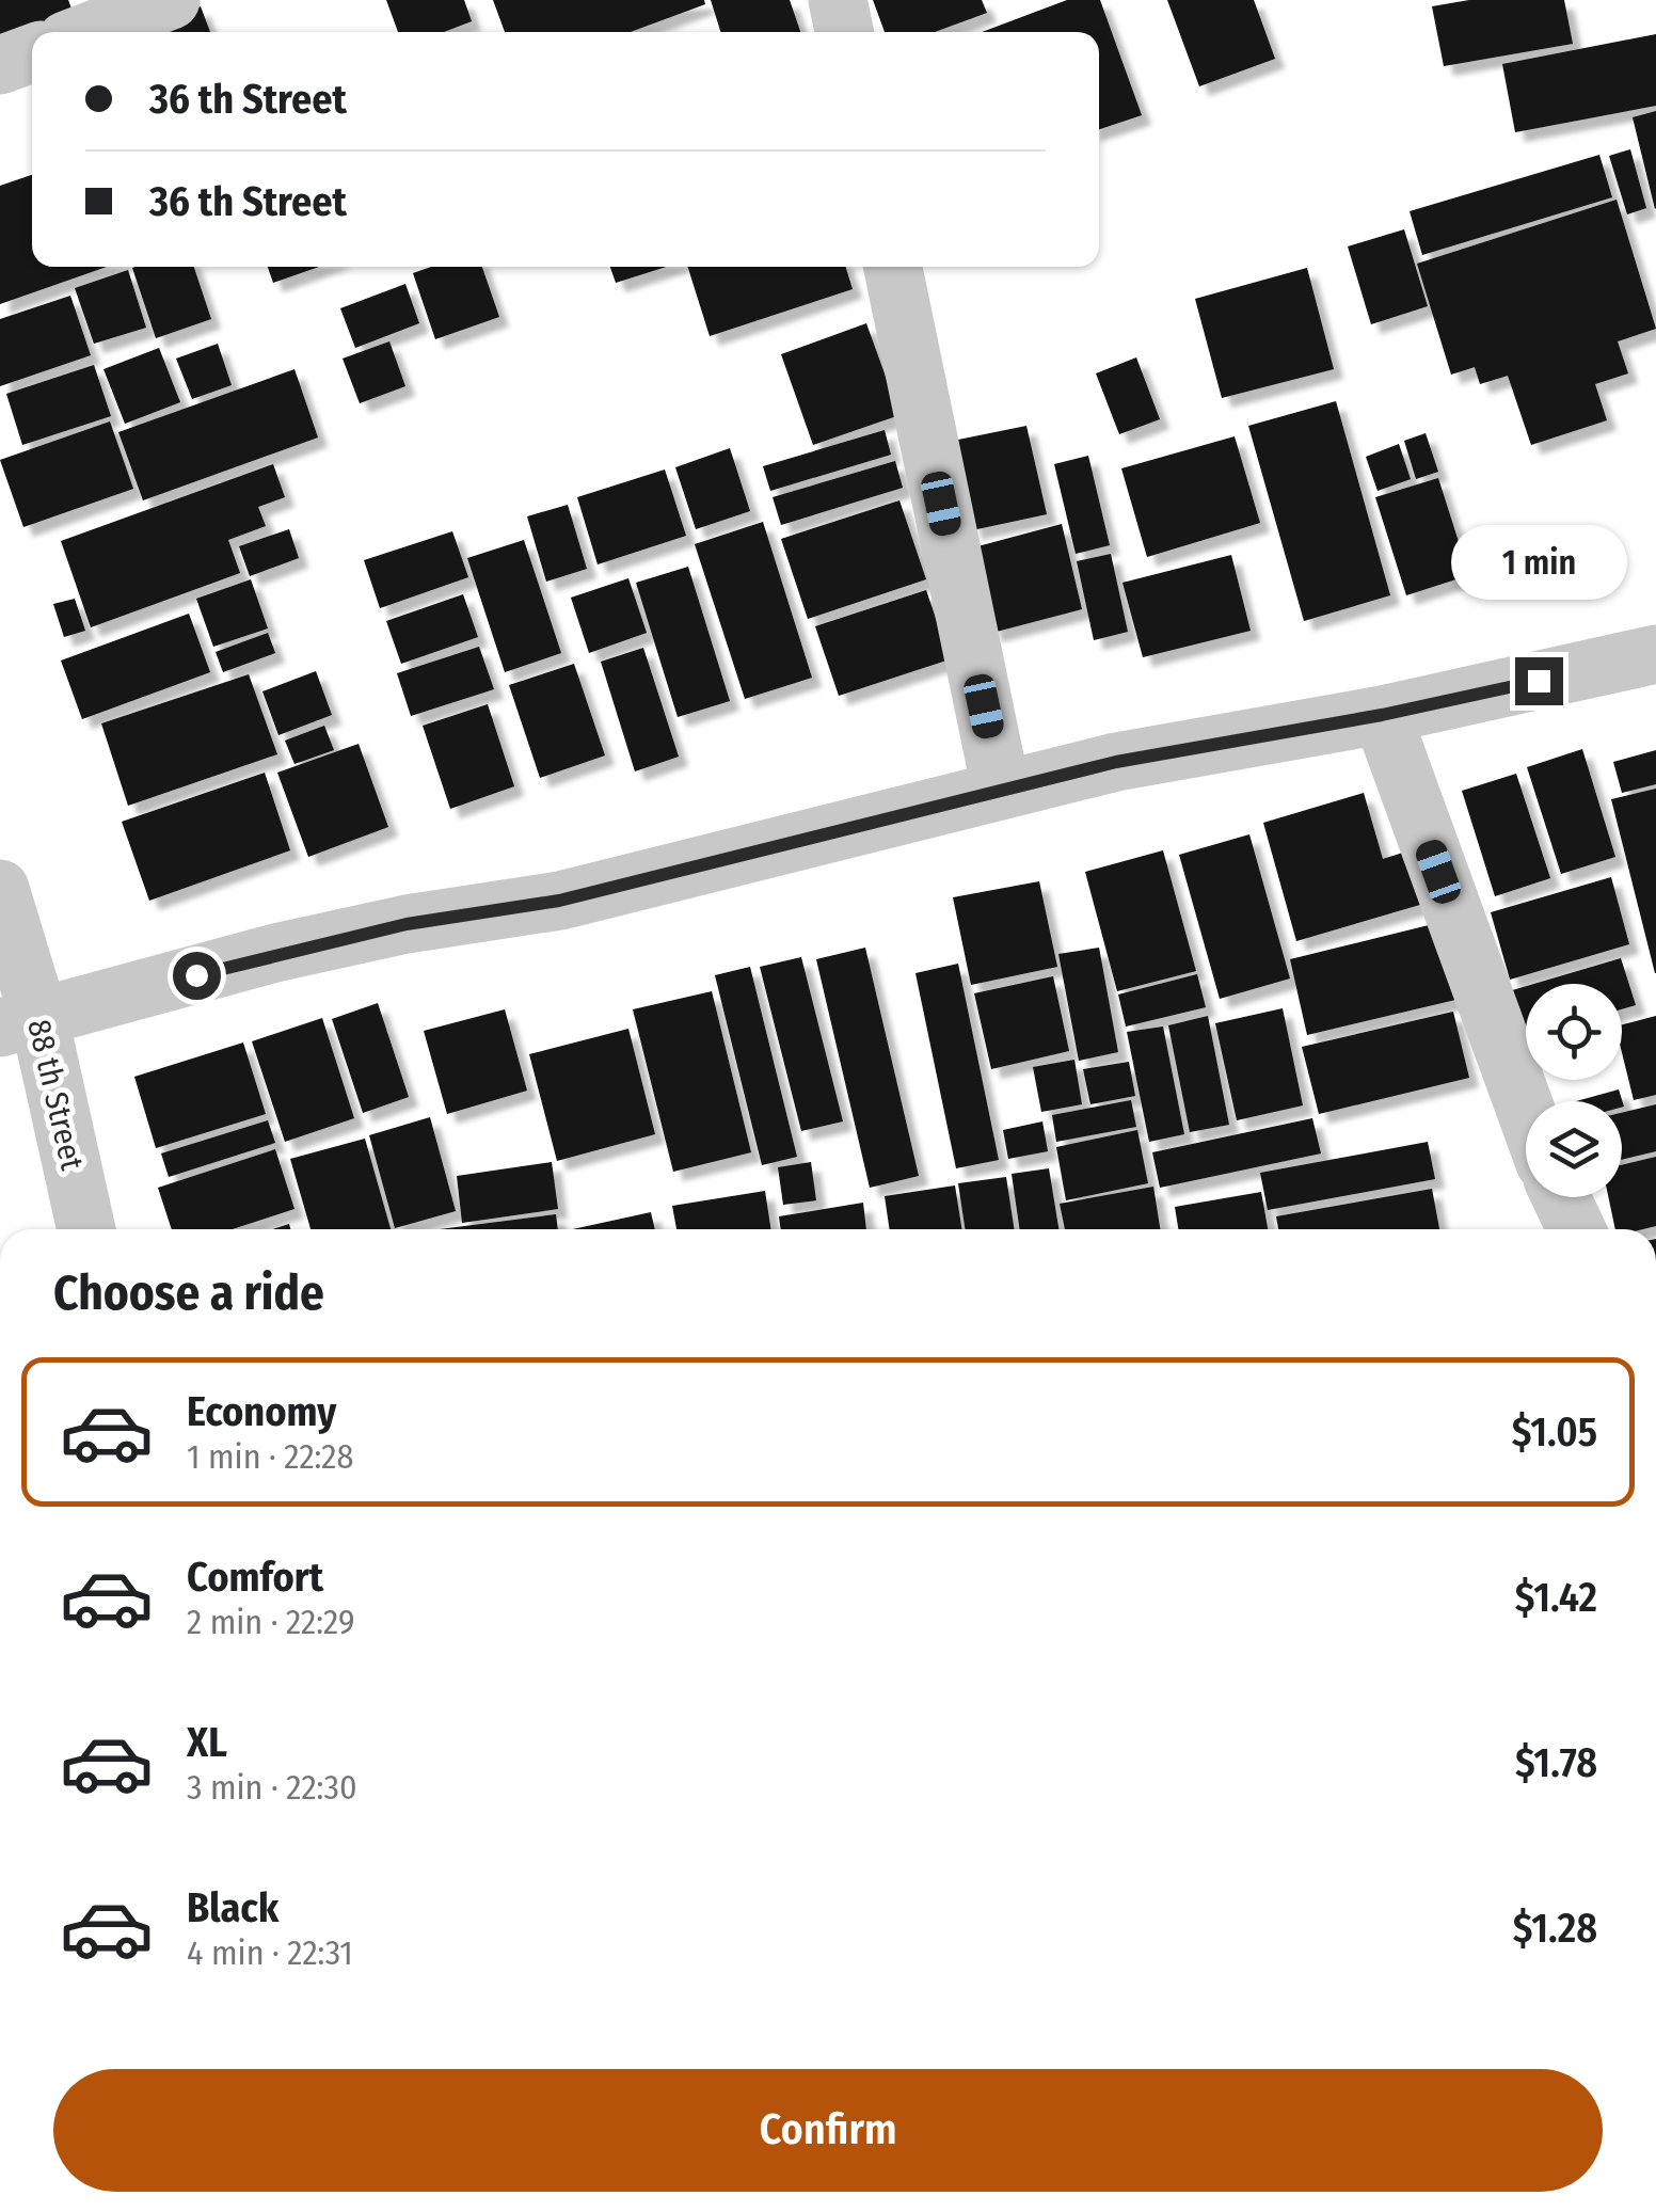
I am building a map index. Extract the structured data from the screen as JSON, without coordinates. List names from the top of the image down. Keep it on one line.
{"streets":{"street":["88 th Street"]},"page":{"banner":["36 th Street","36 th Street"],"bubble":"1 min","heading":"Choose a ride","list":[{"name":"Economy","note":"1 min · 22:28","value":"$1.05"},{"name":"Comfort","note":"2 min · 22:29","value":"$1.42"},{"name":"XL","note":"3 min · 22:30","value":"$1.78"},{"name":"Black","note":"4 min · 22:31","value":"$1.28"}],"buttons":"Confirm"}}
